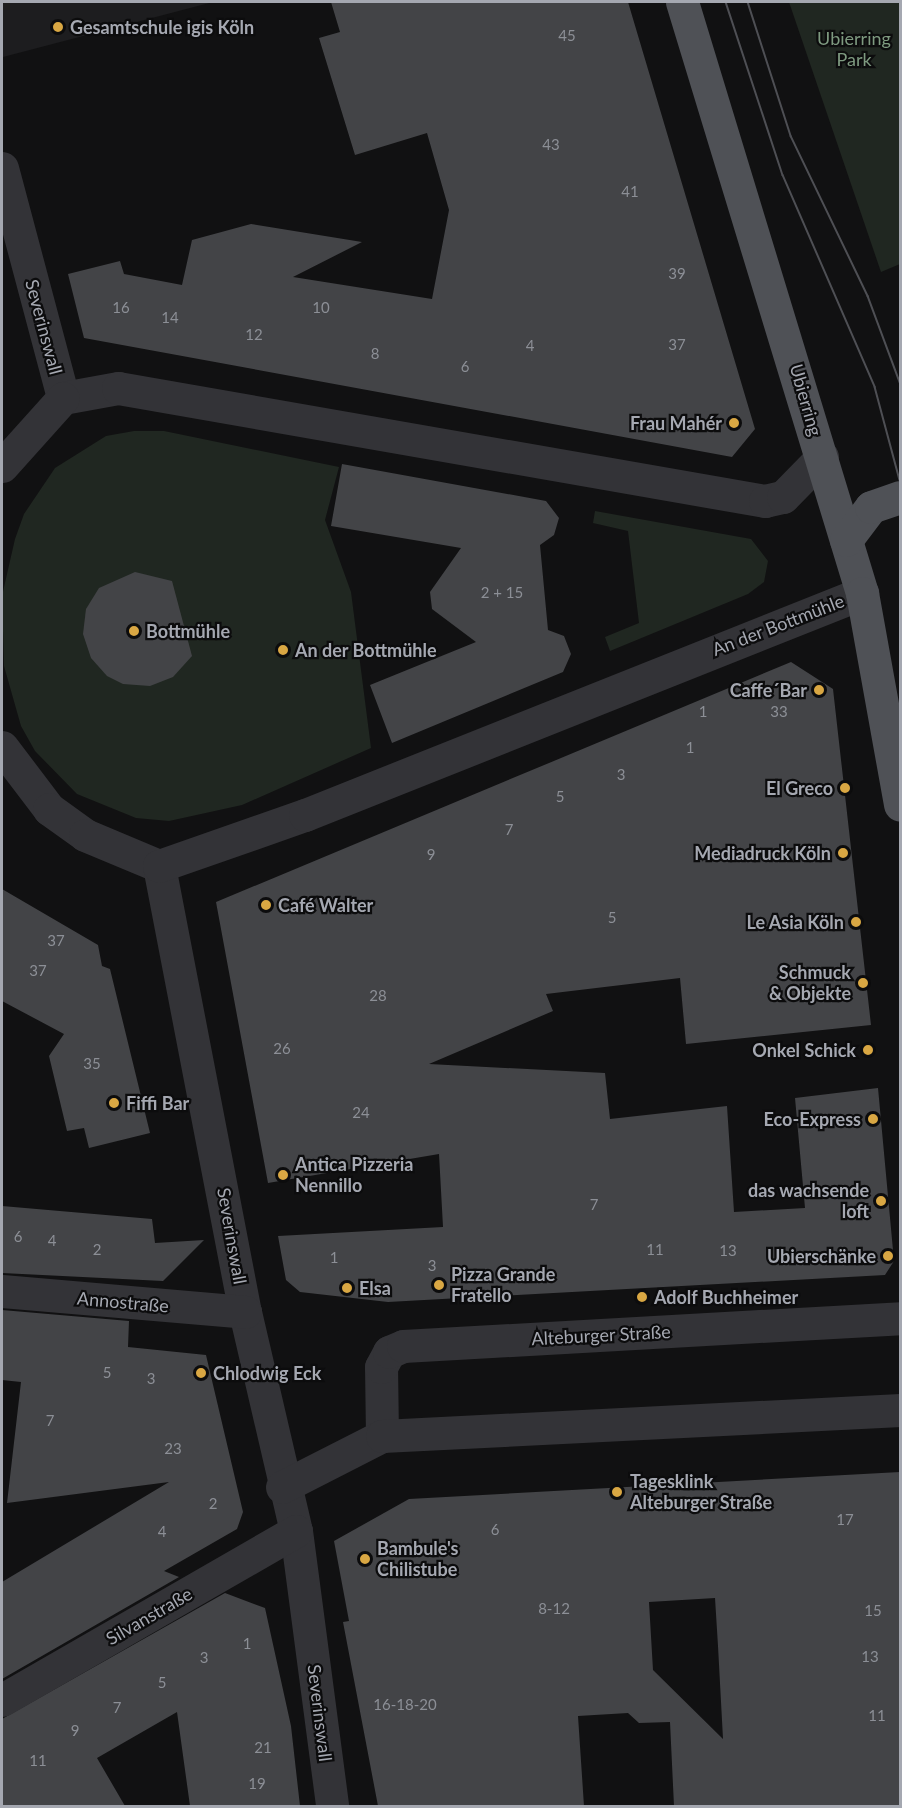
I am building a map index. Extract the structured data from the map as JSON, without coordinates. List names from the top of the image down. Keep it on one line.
{"streets":{"main road":["Ubierring"],"street":["Severinswall","An der Bottmühle","Annostraße","Alteburger Straße","Silvanstraße"]},"crossings":[["Severinswall","An der Bottmühle"],["Severinswall","Annostraße"],["Severinswall","Silvanstraße"],["Ubierring","An der Bottmühle"]],"parks":["Ubierring Park"],"places":["Gesamtschule igis Köln","Frau Mahér","Bottmühle","An der Bottmühle","Caffe´Bar","El Greco","Mediadruck Köln","Café Walter","Le Asia Köln","Schmuck & Objekte","Onkel Schick","Fiffi Bar","Eco-Express","Antica Pizzeria Nennillo","das wachsende loft","Ubierschänke","Pizza Grande Fratello","Elsa","Adolf Buchheimer","Chlodwig Eck","Tagesklink Alteburger Straße","Bambule's Chilistube"],"house_numbers":["45","43","41","39","16","10","14","12","37","4","8","6","2 + 15","1","33","1","3","5","7","9","5","37","37","28","26","35","24","7","6","4","2","11","13","1","3","5","3","7","23","2","17","6","4","8-12","15","1","13","3","5","16-18-20","7","11","9","21","11","19"]}
